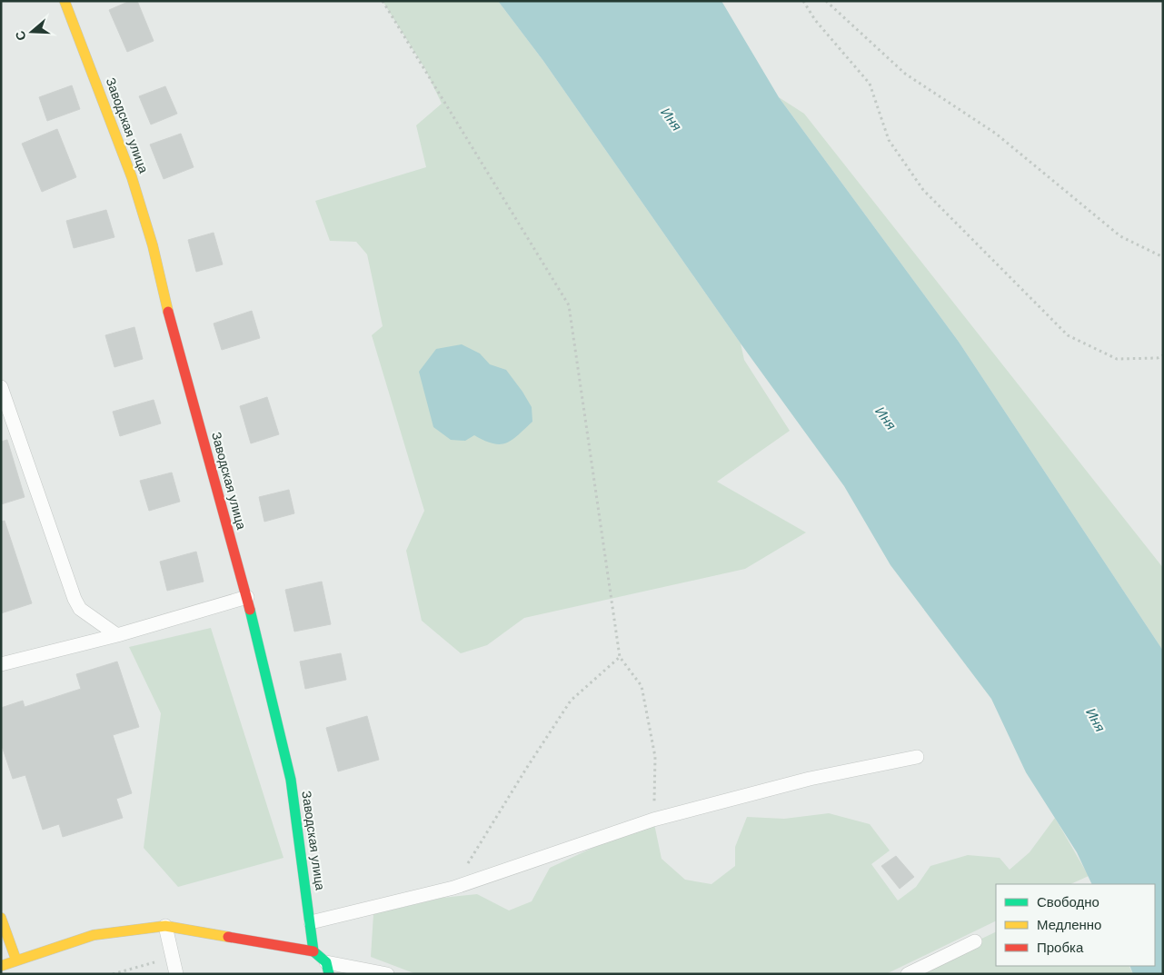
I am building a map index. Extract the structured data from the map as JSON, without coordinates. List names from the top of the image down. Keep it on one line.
{"streets":{"street":["Заводская улица"]},"water":["Иня"],"legend":["Свободно","Медленно","Пробка"],"north":"left"}
